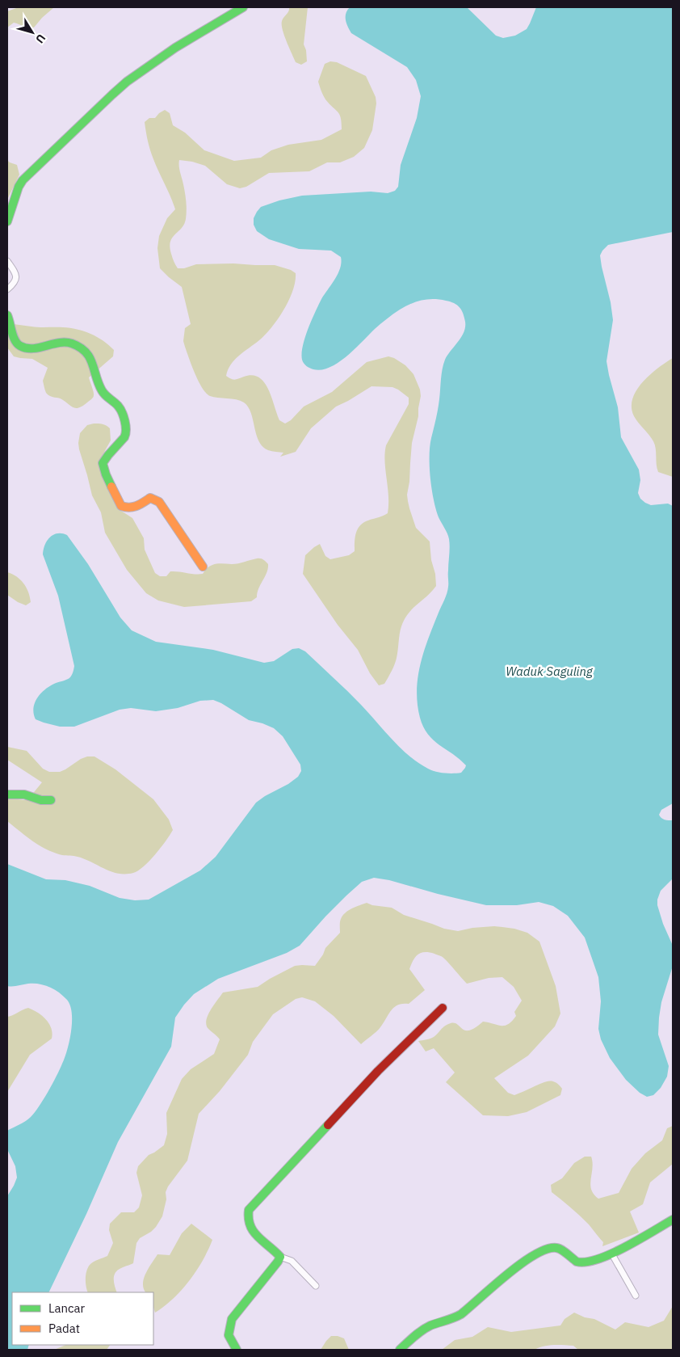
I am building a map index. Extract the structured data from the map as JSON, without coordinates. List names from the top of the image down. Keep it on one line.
{"water":["Waduk Saguling"],"legend":["Lancar","Padat"],"north":"bottom right"}
